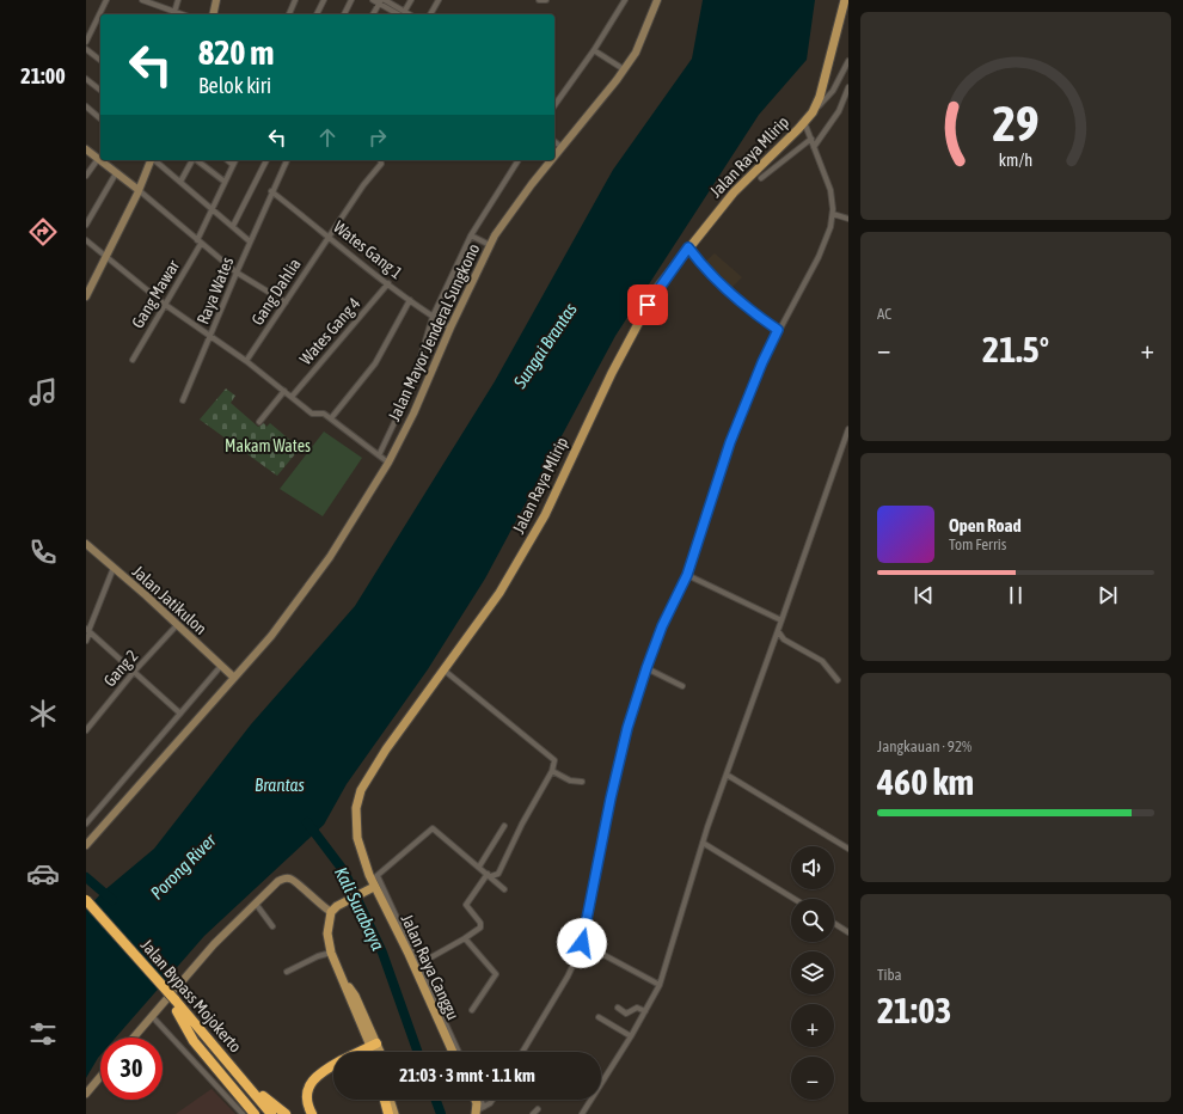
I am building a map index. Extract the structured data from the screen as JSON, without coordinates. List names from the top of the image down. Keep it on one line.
{"streets":{"highway":["Jalan Bypass Mojokerto"],"main road":["Jalan Raya Mlirip","Jalan Mayor Jenderal Sungkono","Jalan Jatikulon","Jalan Raya Canggu"],"street":["Wates Gang 1","Raya Wates","Gang Dahlia","Gang Mawar","Wates Gang 4","Gang 2"]},"crossings":[["Jalan Raya Mlirip","Jalan Raya Canggu"],["Wates Gang 1","Raya Wates"],["Wates Gang 1","Gang Dahlia"],["Wates Gang 1","Wates Gang 4"],["Wates Gang 1","Jalan Mayor Jenderal Sungkono"],["Jalan Mayor Jenderal Sungkono","Jalan Jatikulon"],["Jalan Jatikulon","Gang 2"]],"water":["Sungai Brantas","Brantas","Porong River","Kali Surabaya"],"parks":["Makam Wates"],"page":{"tabs":"21:00","turn":["820 m","Belok kiri"],"tile":["AC",["Jangkauan · 92%","460 km"],["Tiba","21:03"]],"heat":["−","21.5°","+"],"song":["Open Road","Tom Ferris"],"map_buttons":["+","−"],"limit":"30","trip":"21:03 · 3 mnt · 1.1 km","gauge":["29","km/h"]}}
